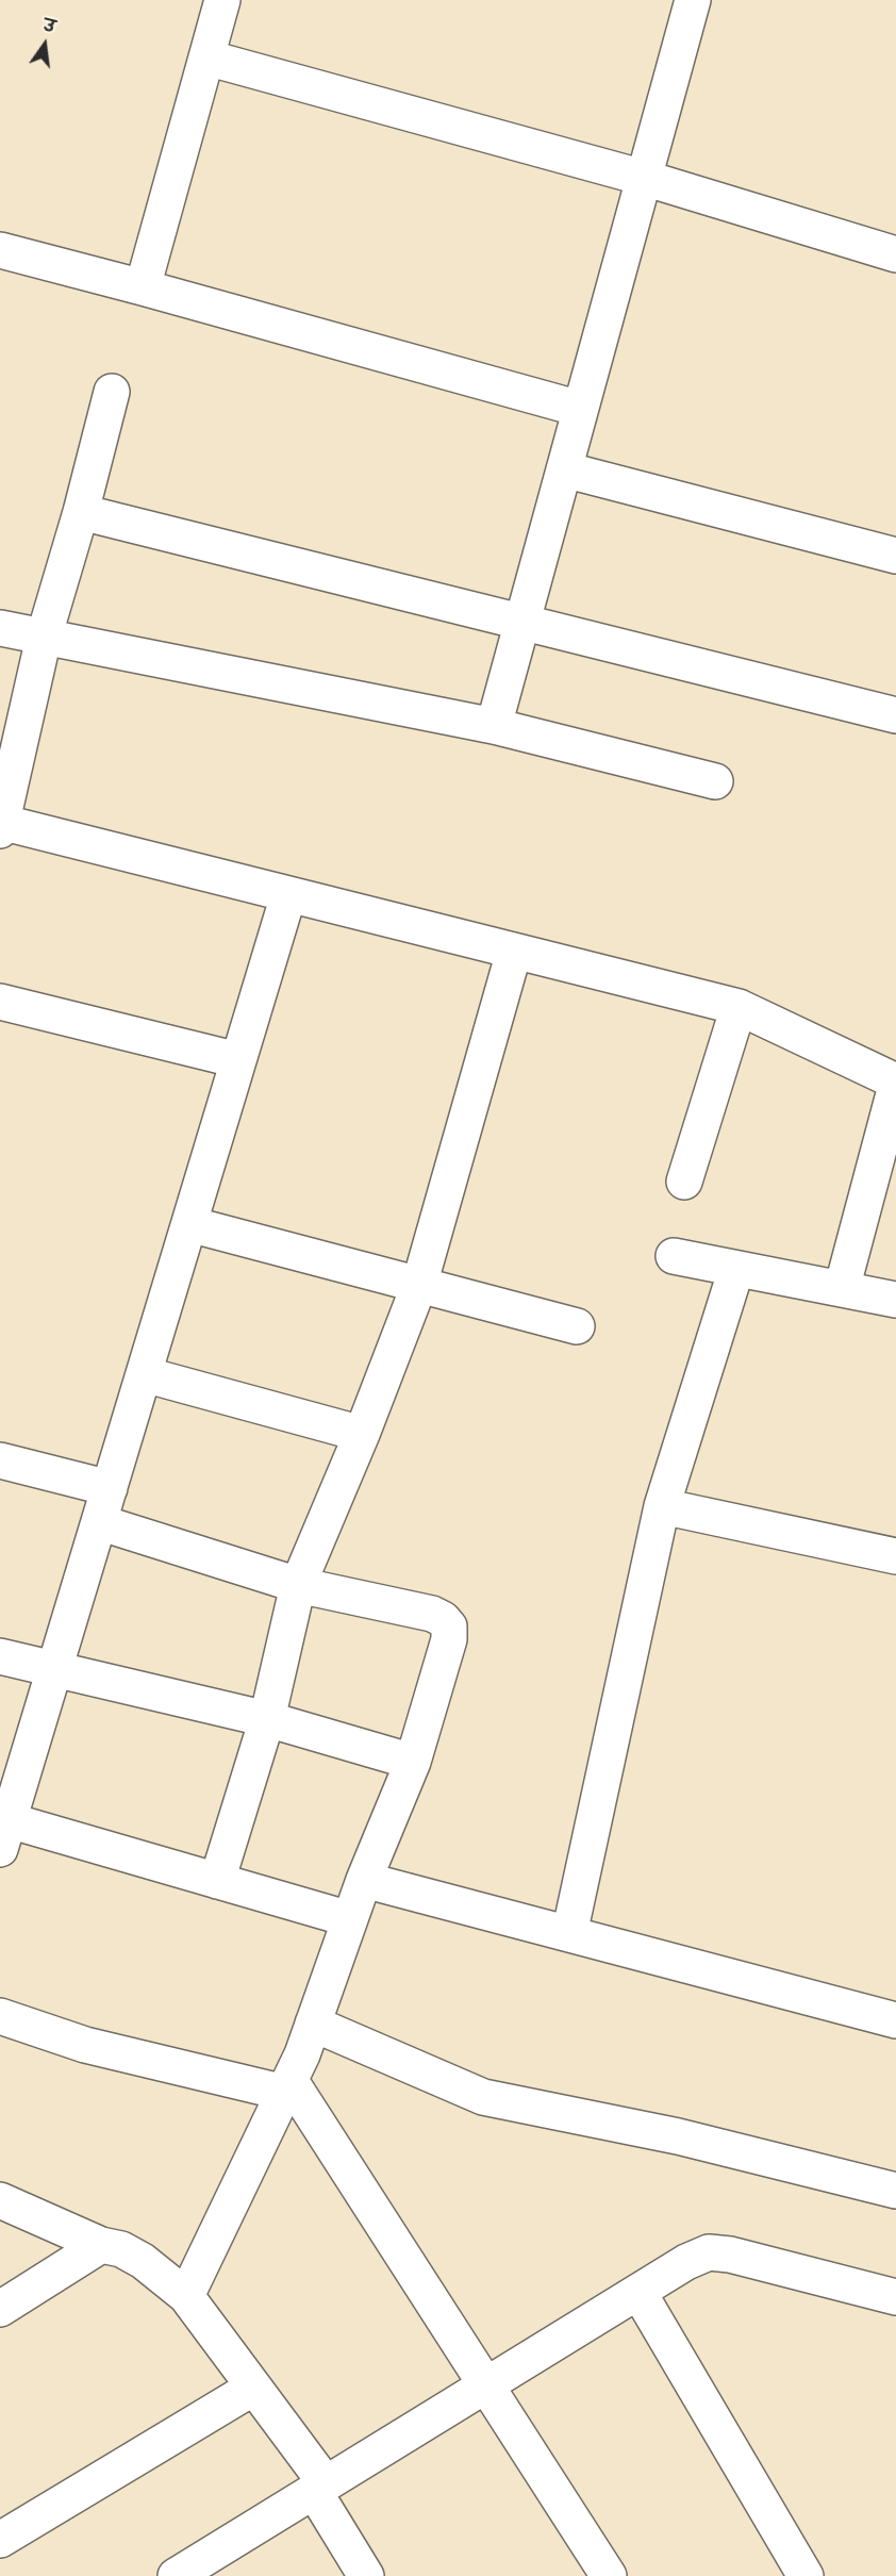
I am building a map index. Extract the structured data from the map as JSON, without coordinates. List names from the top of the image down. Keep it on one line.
{"north":"top"}
